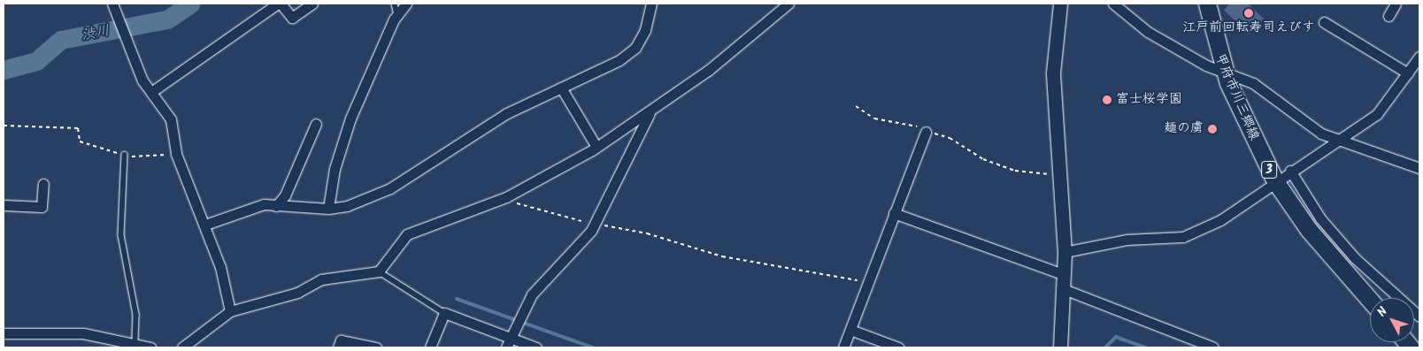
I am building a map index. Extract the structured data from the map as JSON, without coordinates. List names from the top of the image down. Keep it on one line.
{"streets":{"main road":["甲府市川三郷線","3"]},"water":["渋川"],"places":["江戸前回転寿司えびす","富士桜学園","麺の虜"],"north":"top left"}
